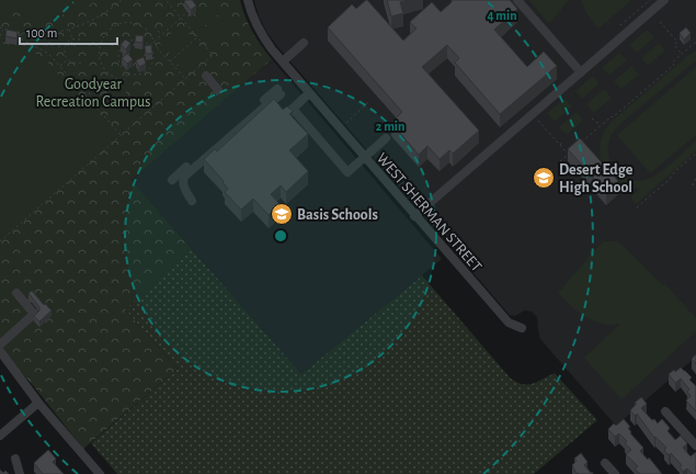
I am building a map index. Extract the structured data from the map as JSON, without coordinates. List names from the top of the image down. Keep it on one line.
{"streets":{"street":["WEST SHERMAN STREET"]},"parks":["Goodyear Recreation Campus"],"places":{"school or university":["Desert Edge High School","Basis Schools"]},"scale_bar":"100 m","rings":["4 min","2 min"]}
